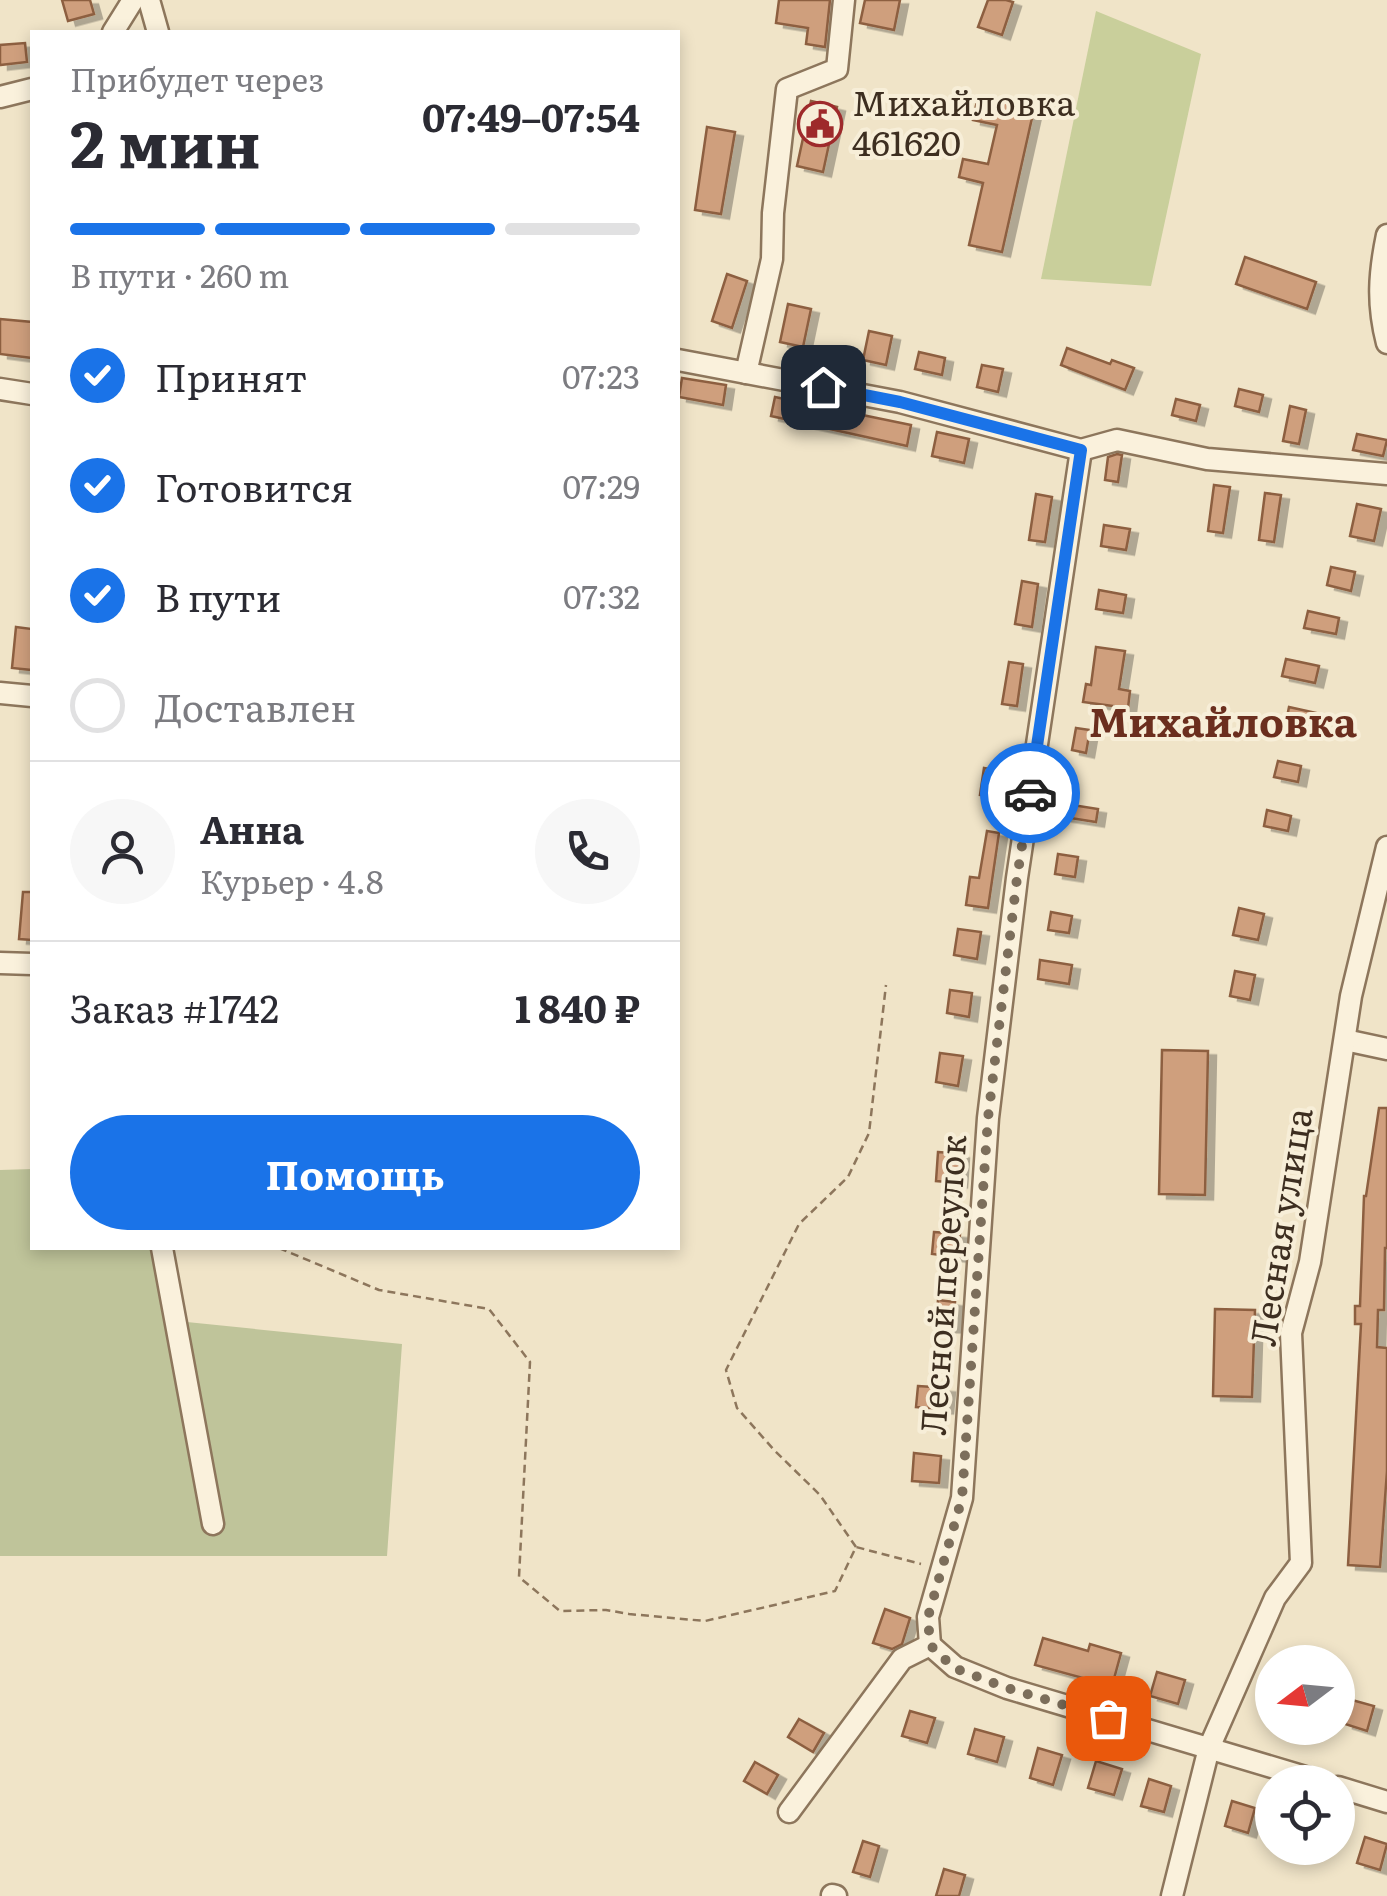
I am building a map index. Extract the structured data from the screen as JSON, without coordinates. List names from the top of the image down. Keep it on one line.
{"streets":{"street":["Лесная улица","Лесной переулок"]},"districts":["Михайловка"],"places":{"public building":["Михайловка 461620"]},"north":"left","page":{"heading":["2 мин","Прибудет через","07:49–07:54"],"panel":["Анна","Курьер · 4.8","Заказ #1742","1 840 ₽"],"bar":"В пути · 260 m","list":[["Принят","07:23"],["Готовится","07:29"],["В пути","07:32"],"Доставлен"],"buttons":"Помощь"}}
